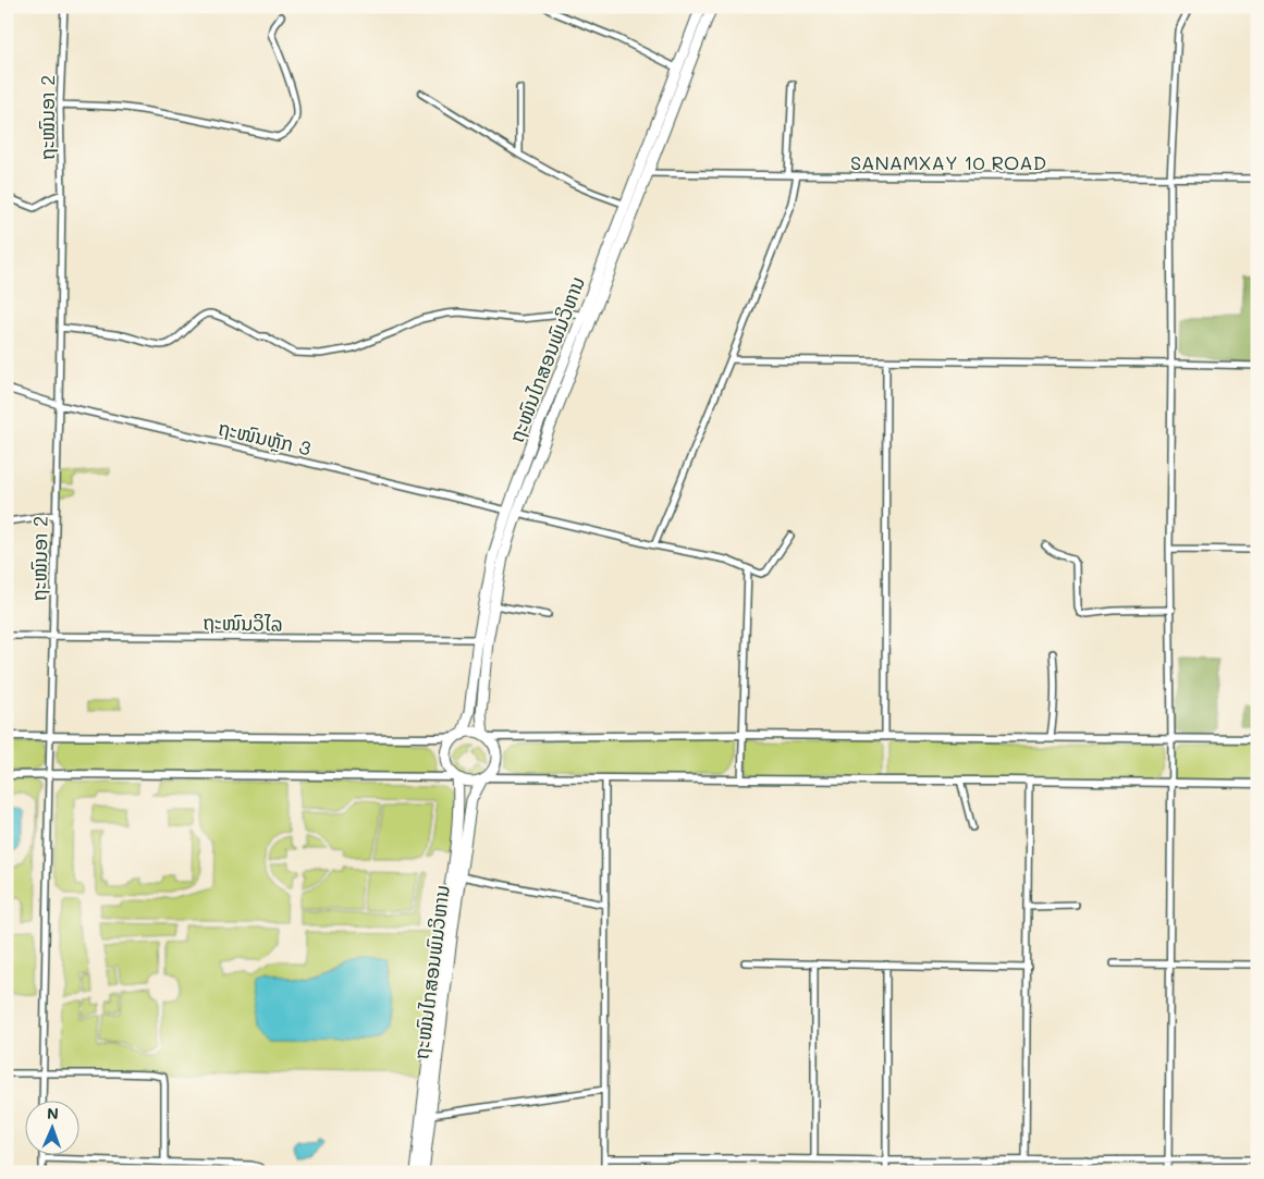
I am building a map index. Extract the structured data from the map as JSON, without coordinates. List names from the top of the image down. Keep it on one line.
{"streets":{"highway":["ຖະໜົນໄກສອນພົມວິຫານ"],"street":["ຖະໜົນອາ 2","SANAMXAY 10 ROAD","ຖະໜົນຫຼັກ 3","ຖະໜົນວິໄລ"]},"crossings":[["ຖະໜົນອາ 2","ຖະໜົນຫຼັກ 3"],["ຖະໜົນອາ 2","ຖະໜົນວິໄລ"],["SANAMXAY 10 ROAD","ຖະໜົນໄກສອນພົມວິຫານ"],["ຖະໜົນໄກສອນພົມວິຫານ","ຖະໜົນຫຼັກ 3"],["ຖະໜົນໄກສອນພົມວິຫານ","ຖະໜົນວິໄລ"]],"north":"top"}
